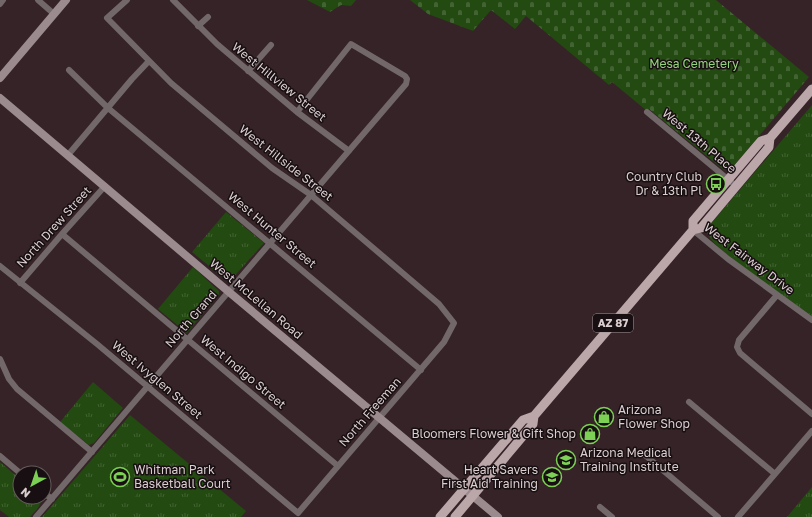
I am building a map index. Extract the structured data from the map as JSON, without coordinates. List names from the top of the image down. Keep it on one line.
{"streets":{"main road":["AZ 87"],"street":["West Hillview Street","West 13th Place","West Hillside Street","North Drew Street","West Hunter Street","West Fairway Drive","West McLellan Road","North Grand","West Indigo Street","West Ivyglen Street","North Freeman"]},"crossings":[["West Hillview Street","North Grand"],["West 13th Place","AZ 87"],["West Hillside Street","North Grand"],["West Hillside Street","North Freeman"],["North Drew Street","West McLellan Road"],["North Drew Street","West Indigo Street"],["North Drew Street","West Ivyglen Street"],["West Hunter Street","North Grand"],["West Hunter Street","North Freeman"],["West Fairway Drive","AZ 87"],["West McLellan Road","North Grand"],["West McLellan Road","AZ 87"],["West McLellan Road","North Freeman"],["North Grand","West Indigo Street"],["North Grand","West Ivyglen Street"],["West Indigo Street","North Freeman"],["West Ivyglen Street","North Freeman"]],"parks":["Mesa Cemetery"],"places":{"bus stop":["Country Club Dr & 13th Pl"],"shop":["Arizona Flower Shop","Bloomers Flower & Gift Shop"],"school or university":["Arizona Medical Training Institute","Heart Savers First Aid Training"],"sports":["Whitman Park Basketball Court"]},"north":"bottom left"}
